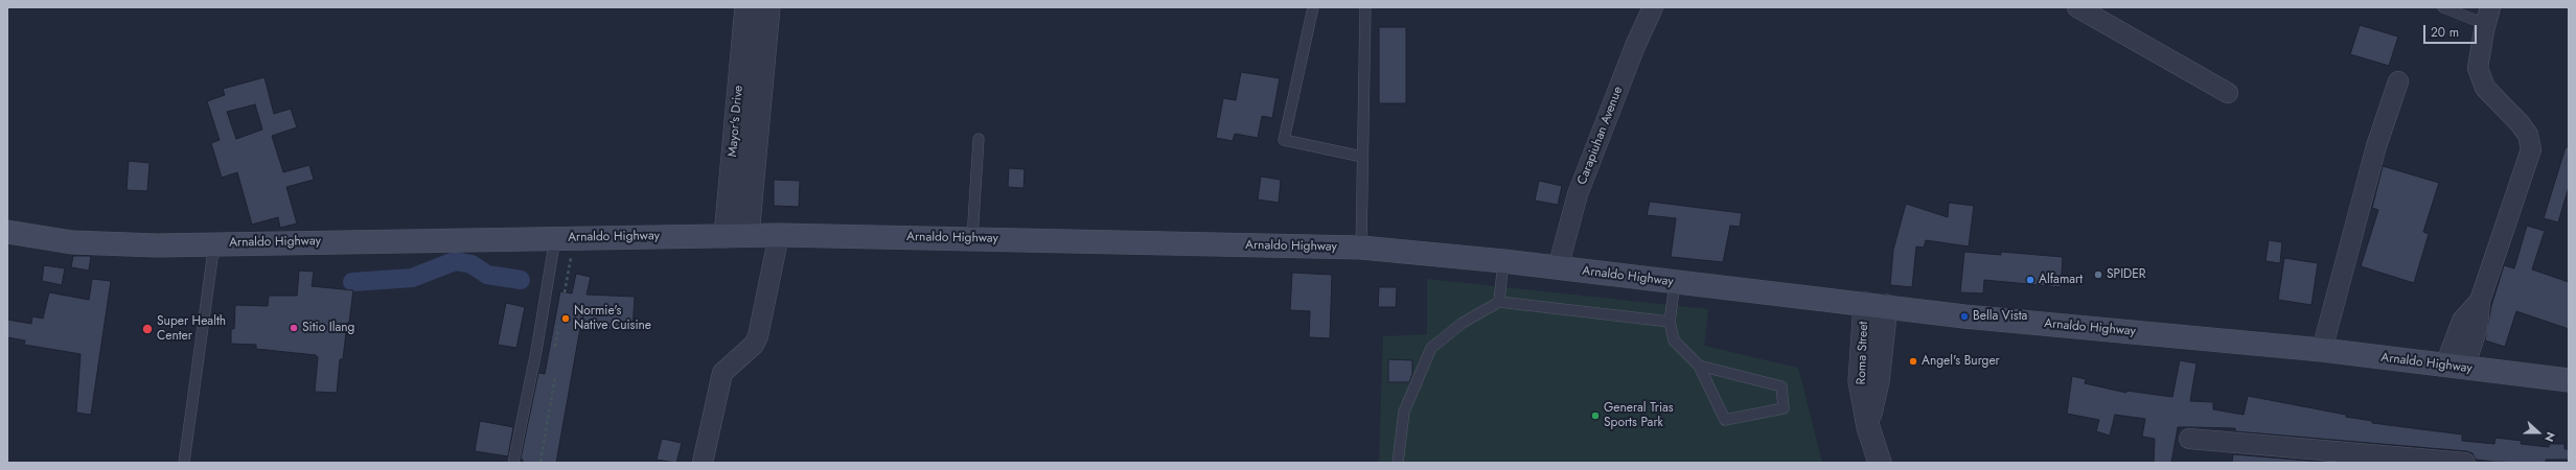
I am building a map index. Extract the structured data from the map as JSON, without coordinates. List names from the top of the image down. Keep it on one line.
{"streets":{"main road":["Arnaldo Highway"],"street":["Mayor's Drive","Carapiuhan Avenue","Roma Street"]},"crossings":[["Mayor's Drive","Arnaldo Highway"],["Carapiuhan Avenue","Arnaldo Highway"],["Arnaldo Highway","Roma Street"]],"places":["SPIDER","Alfamart","Bella Vista","Normie's Native Cuisine","Sitio Ilang","Super Health Center","Angel's Burger","General Trias Sports Park"],"scale_bar":"20 m","north":"right"}
